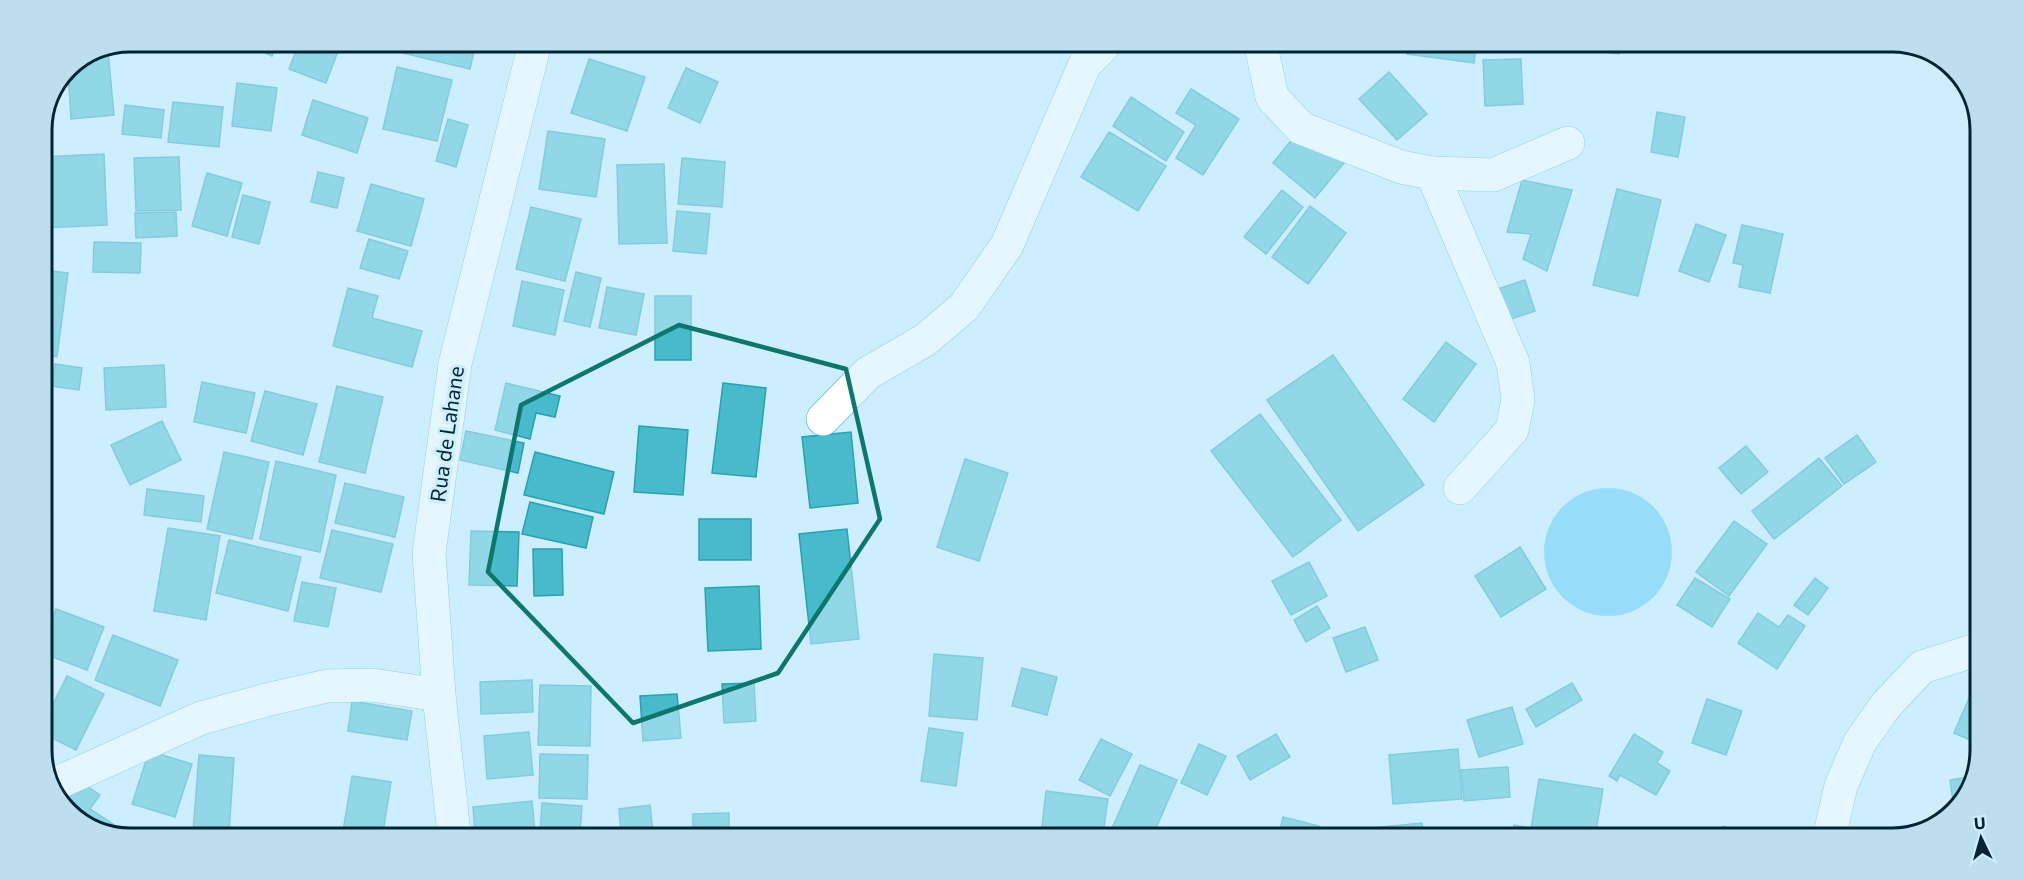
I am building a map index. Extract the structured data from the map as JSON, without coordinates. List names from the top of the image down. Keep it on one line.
{"streets":{"street":["Rua de Lahane"]},"north":"top"}
